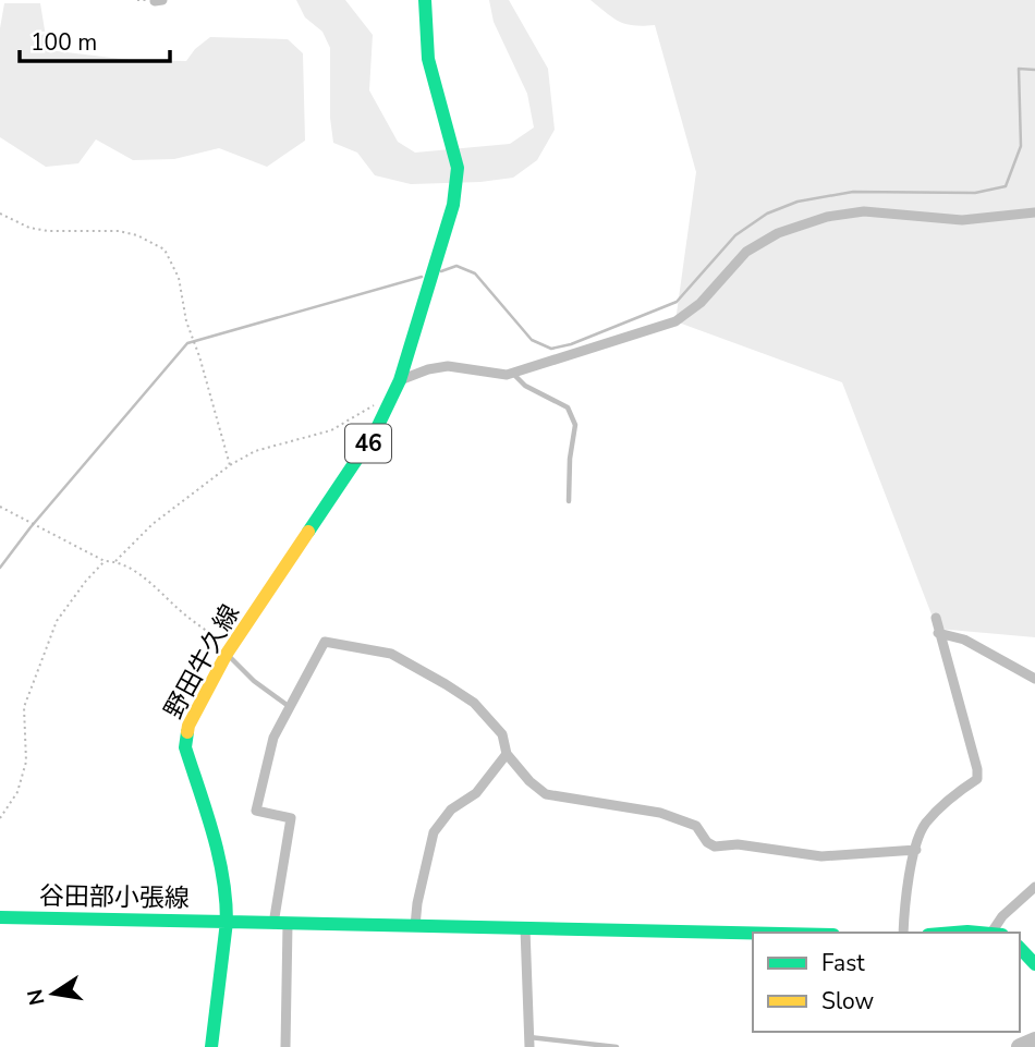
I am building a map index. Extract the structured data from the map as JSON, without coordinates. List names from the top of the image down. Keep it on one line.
{"streets":{"main road":["46","野田牛久線","谷田部小張線"]},"crossings":[["野田牛久線","谷田部小張線"]],"legend":["Fast","Slow"],"scale_bar":"100 m","north":"left"}
